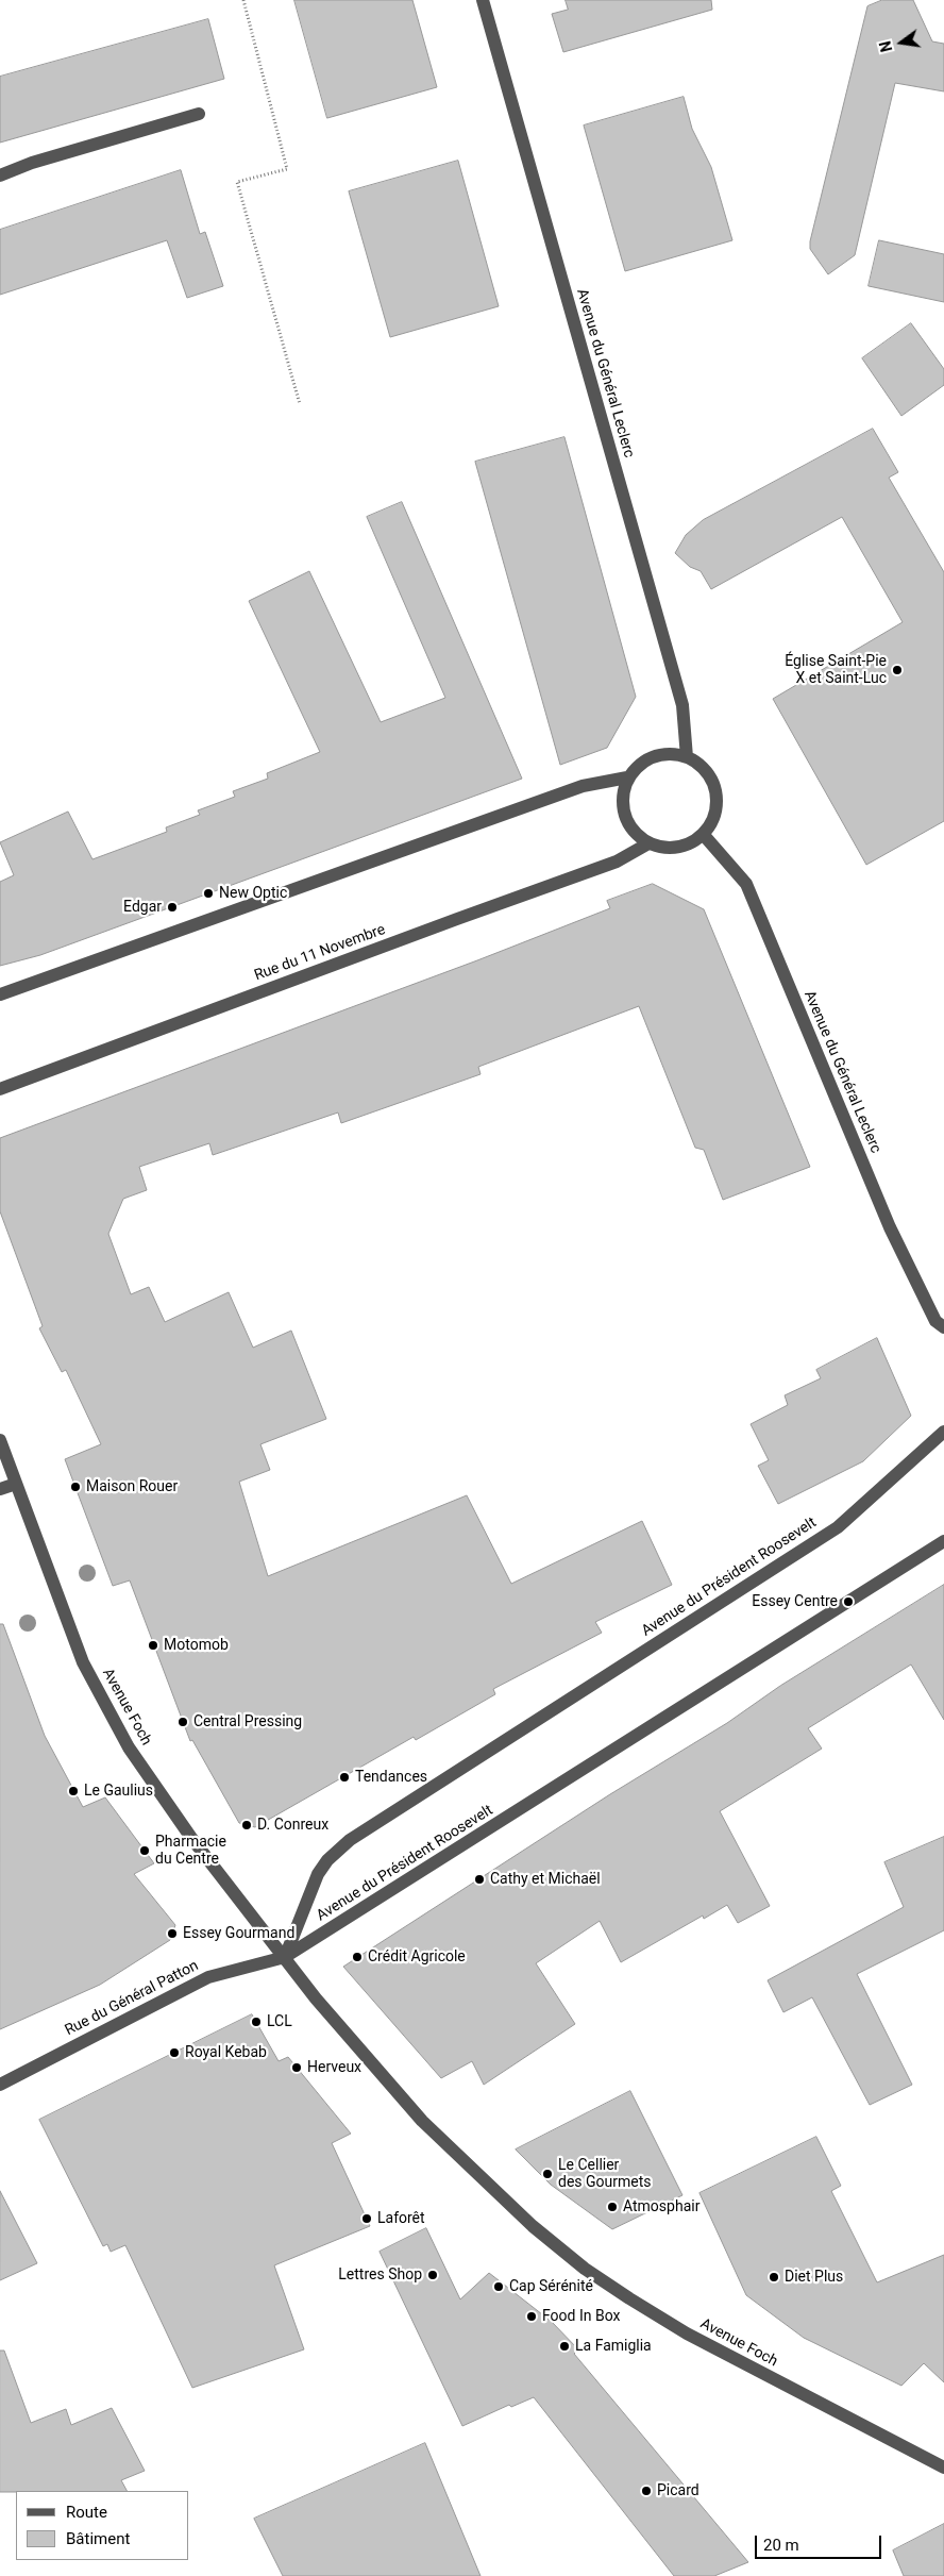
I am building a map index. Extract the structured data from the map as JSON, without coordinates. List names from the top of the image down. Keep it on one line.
{"streets":{"street":["Avenue du Général Leclerc","Rue du 11 Novembre","Avenue du Président Roosevelt","Avenue Foch","Rue du Général Patton"]},"crossings":[["Avenue du Général Leclerc","Rue du 11 Novembre"],["Avenue du Président Roosevelt","Avenue Foch"],["Avenue du Président Roosevelt","Rue du Général Patton"],["Avenue Foch","Rue du Général Patton"]],"places":["Église Saint-Pie X et Saint-Luc","New Optic","Edgar","Maison Rouer","Essey Centre","Motomob","Central Pressing","Tendances","Le Gaulius","D. Conreux","Pharmacie du Centre","Cathy et Michaël","Essey Gourmand","Crédit Agricole","LCL","Royal Kebab","Herveux","Le Cellier des Gourmets","Atmosphair","Laforêt","Lettres Shop","Diet Plus","Cap Sérénité","Food In Box","La Famiglia","Picard"],"legend":["Route","Bâtiment"],"scale_bar":"20 m","north":"left"}
